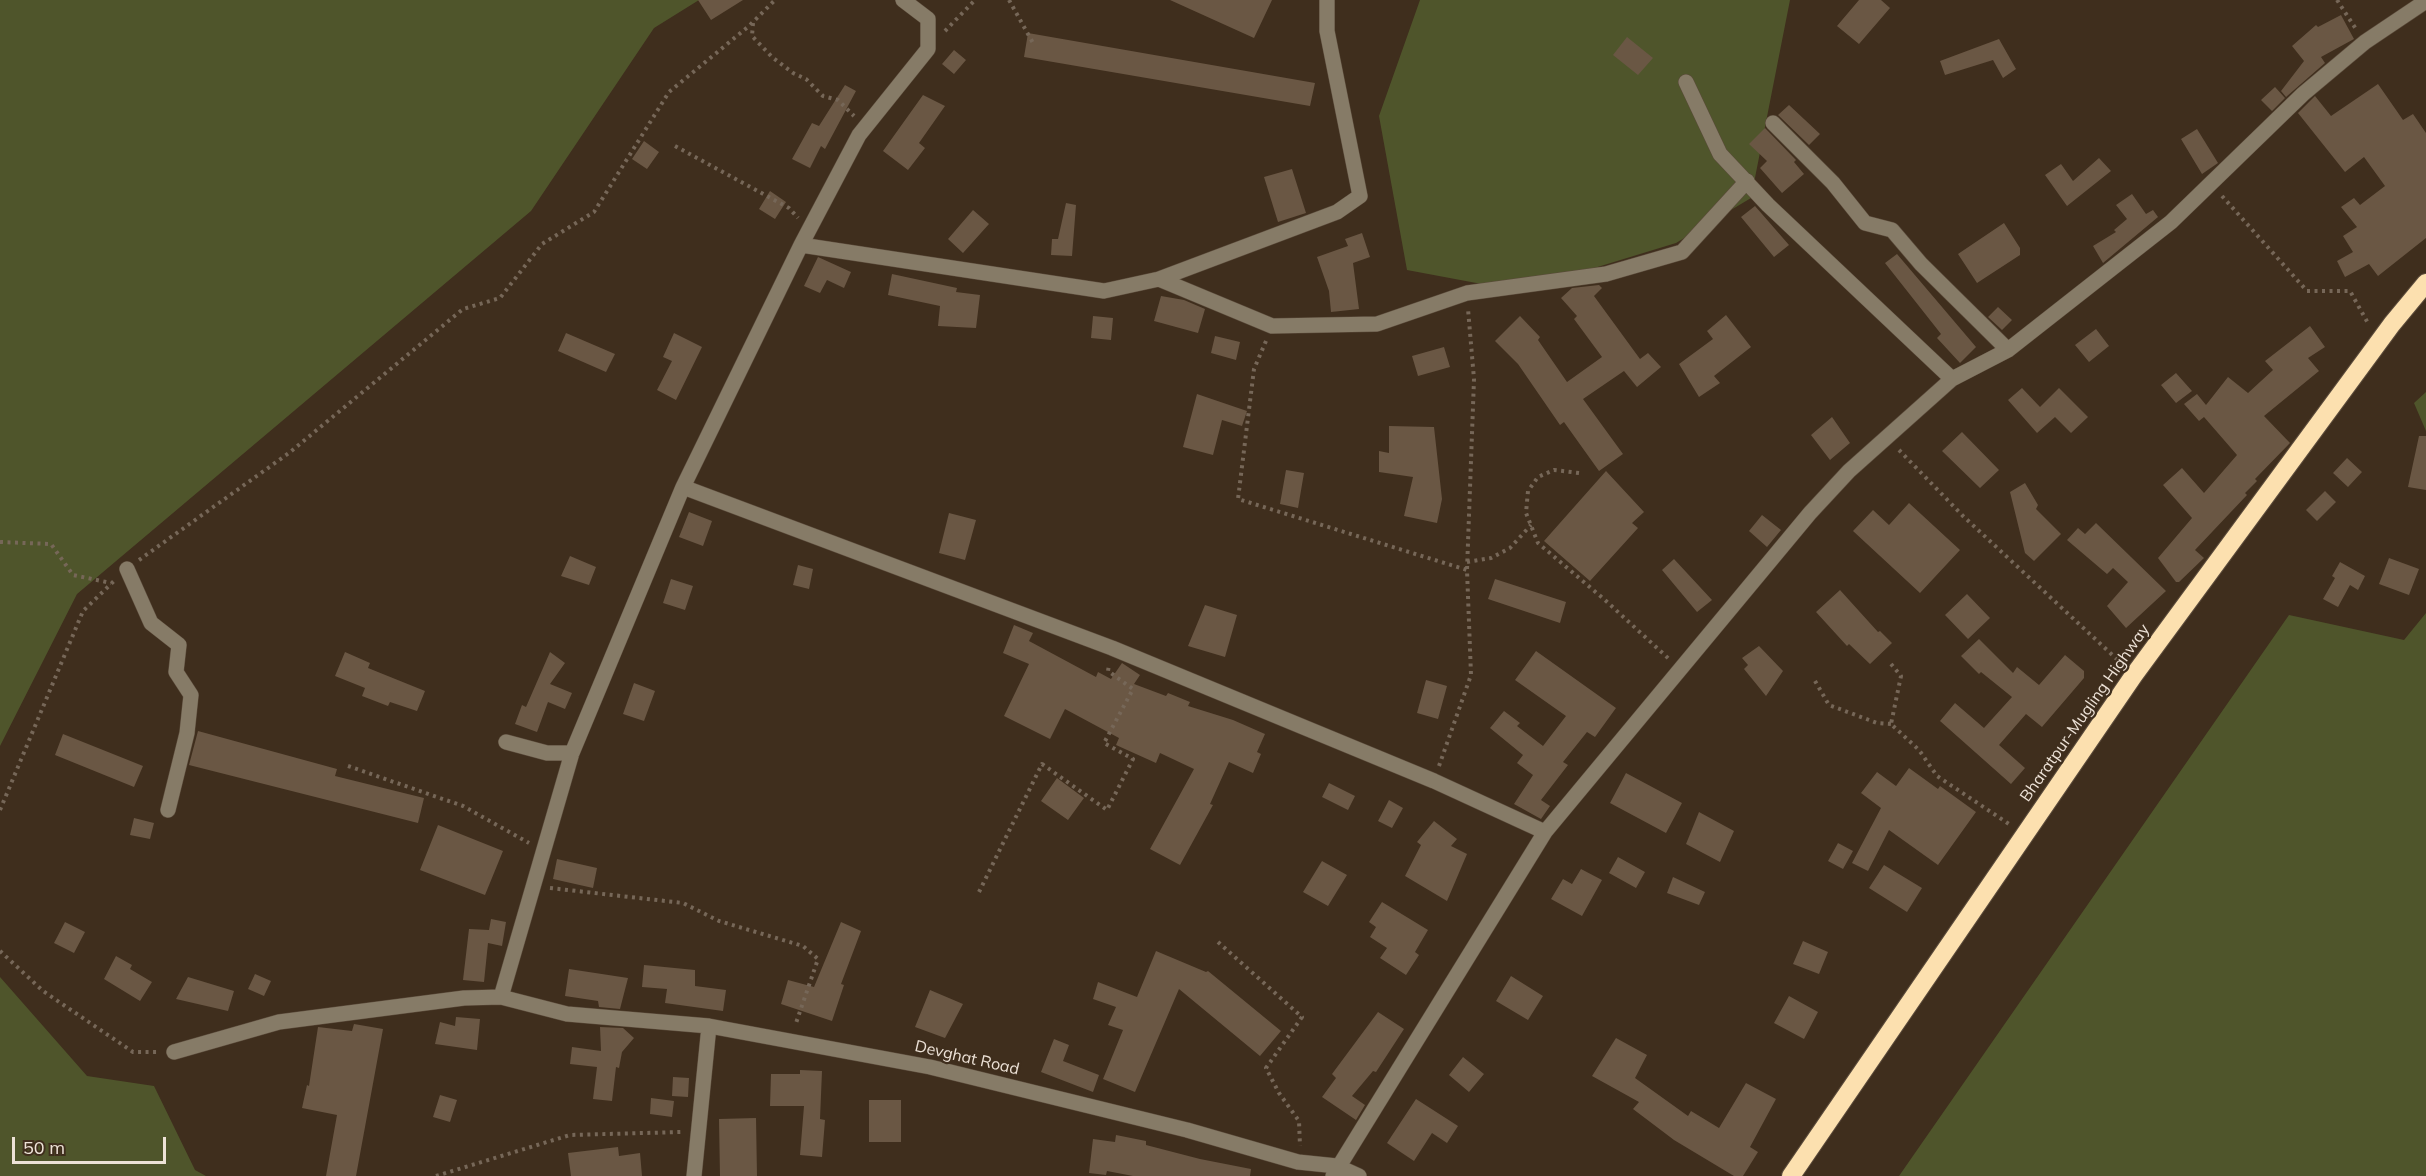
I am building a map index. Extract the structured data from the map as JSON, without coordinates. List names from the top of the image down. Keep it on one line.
{"streets":{"highway":["Bharatpur-Mugling Highway"],"street":["Devghat Road"]},"scale_bar":"50 m"}
